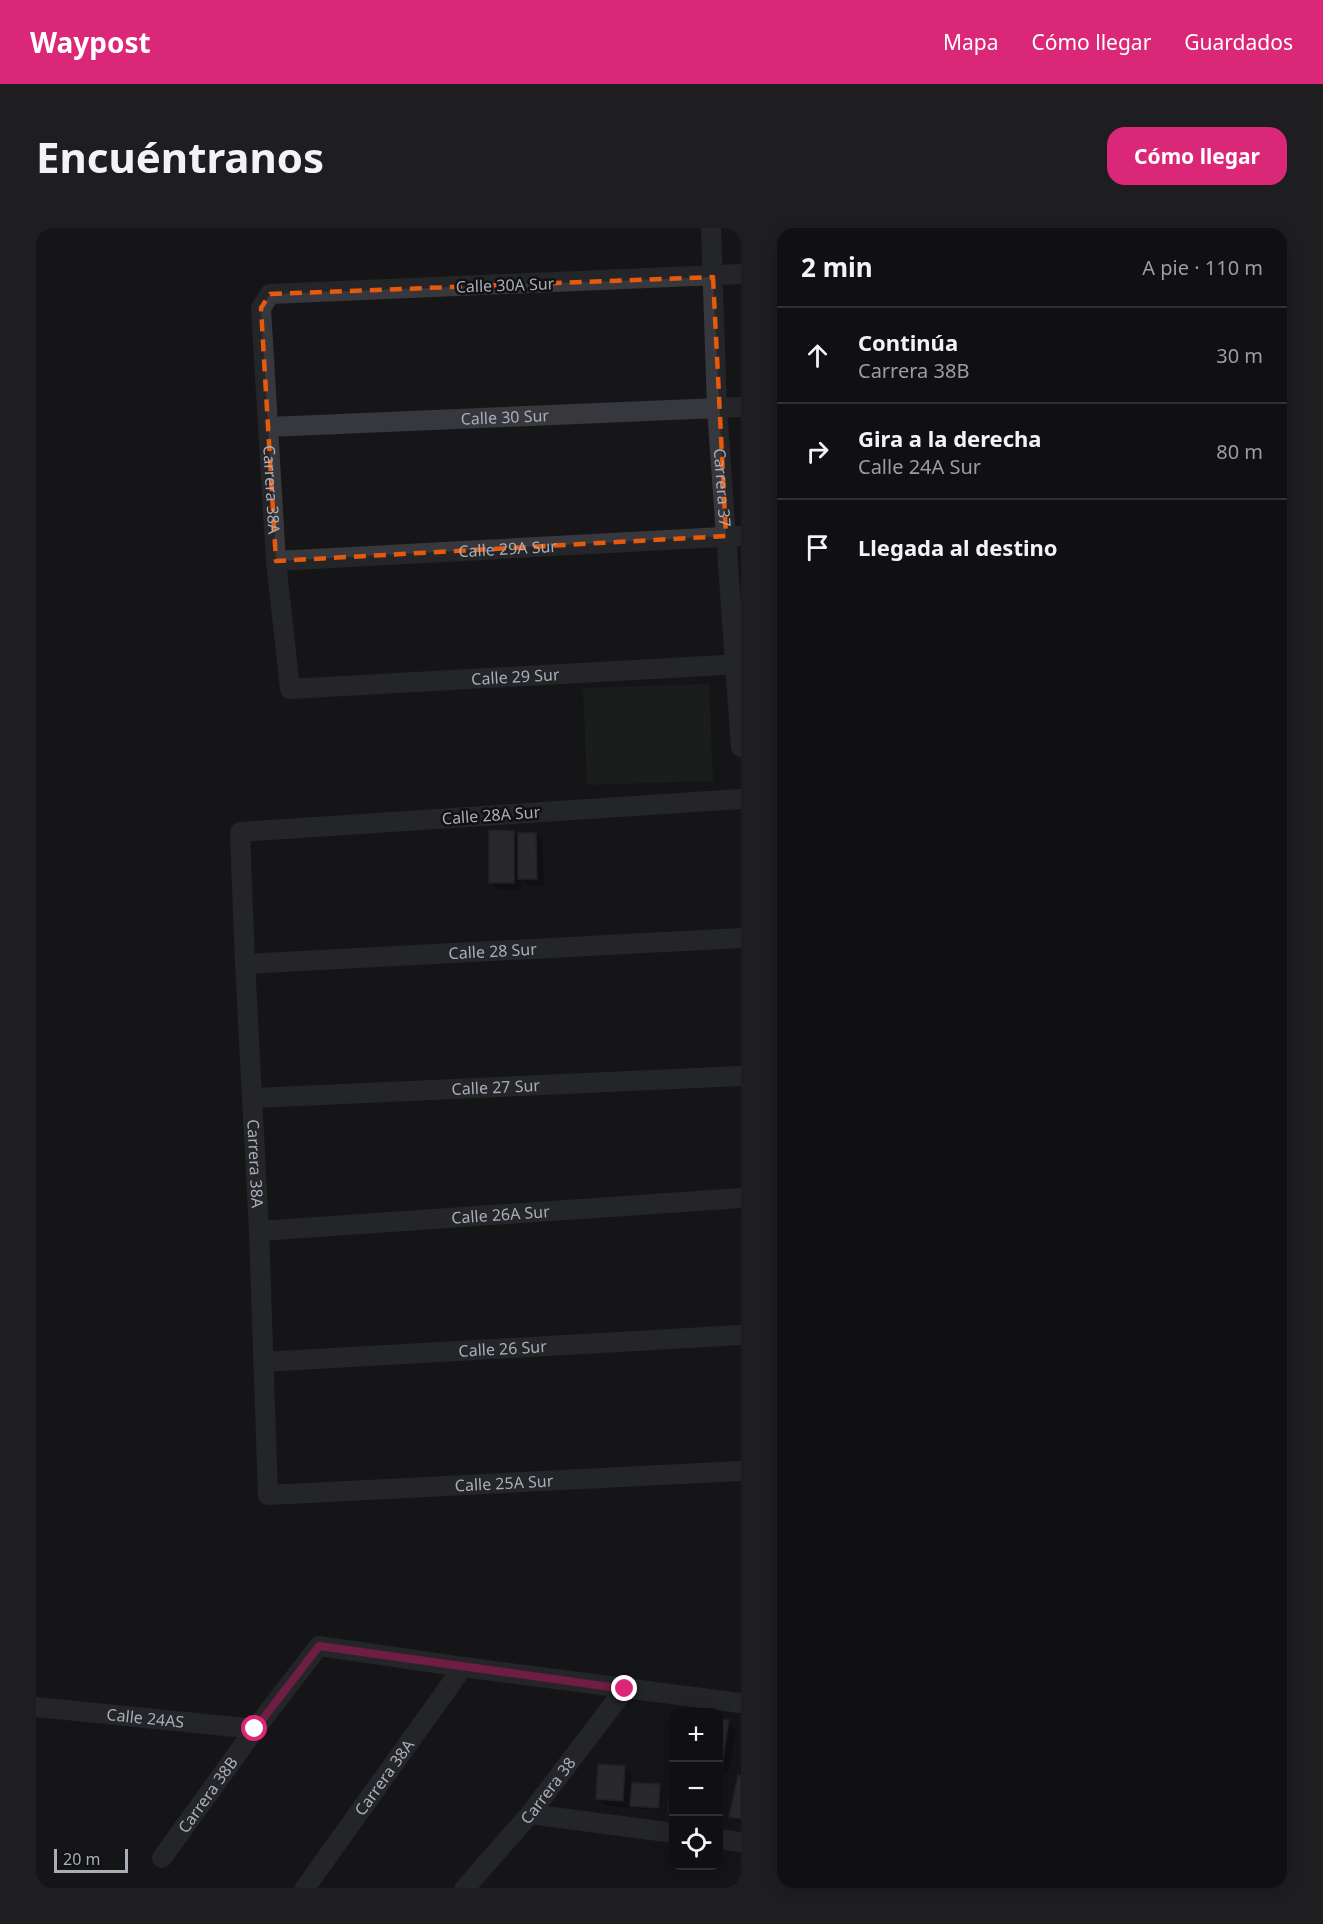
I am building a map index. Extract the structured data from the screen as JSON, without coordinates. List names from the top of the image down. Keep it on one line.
{"streets":{"street":["Calle 30A Sur","Calle 30 Sur","Carrera 37","Carrera 38A","Calle 29A Sur","Calle 29 Sur","Calle 28A Sur","Calle 28 Sur","Calle 27 Sur","Calle 26A Sur","Calle 26 Sur","Calle 25A Sur","Calle 24AS","Carrera 38","Carrera 38B"]},"crossings":[["Calle 30A Sur","Carrera 37"],["Calle 30A Sur","Carrera 38A"],["Calle 30 Sur","Carrera 37"],["Calle 30 Sur","Carrera 38A"],["Carrera 37","Calle 29A Sur"],["Carrera 37","Calle 29 Sur"],["Carrera 38A","Calle 29A Sur"],["Carrera 38A","Calle 29 Sur"],["Carrera 38A","Calle 28A Sur"],["Carrera 38A","Calle 28 Sur"],["Carrera 38A","Calle 27 Sur"],["Carrera 38A","Calle 26A Sur"],["Carrera 38A","Calle 26 Sur"],["Carrera 38A","Calle 25A Sur"],["Carrera 38A","Carrera 38B"],["Calle 24AS","Carrera 38B"]],"scale_bar":"20 m","page":{"header":"Waypost","nav":["Mapa","Cómo llegar","Guardados"],"buttons":"Cómo llegar","title":"Encuéntranos","heading":["2 min","A pie · 110 m"],"list":[["Continúa","Carrera 38B","30 m"],["Gira a la derecha","Calle 24A Sur","80 m"],"Llegada al destino"],"map_buttons":["+","−"],"scale":"20 m"}}
